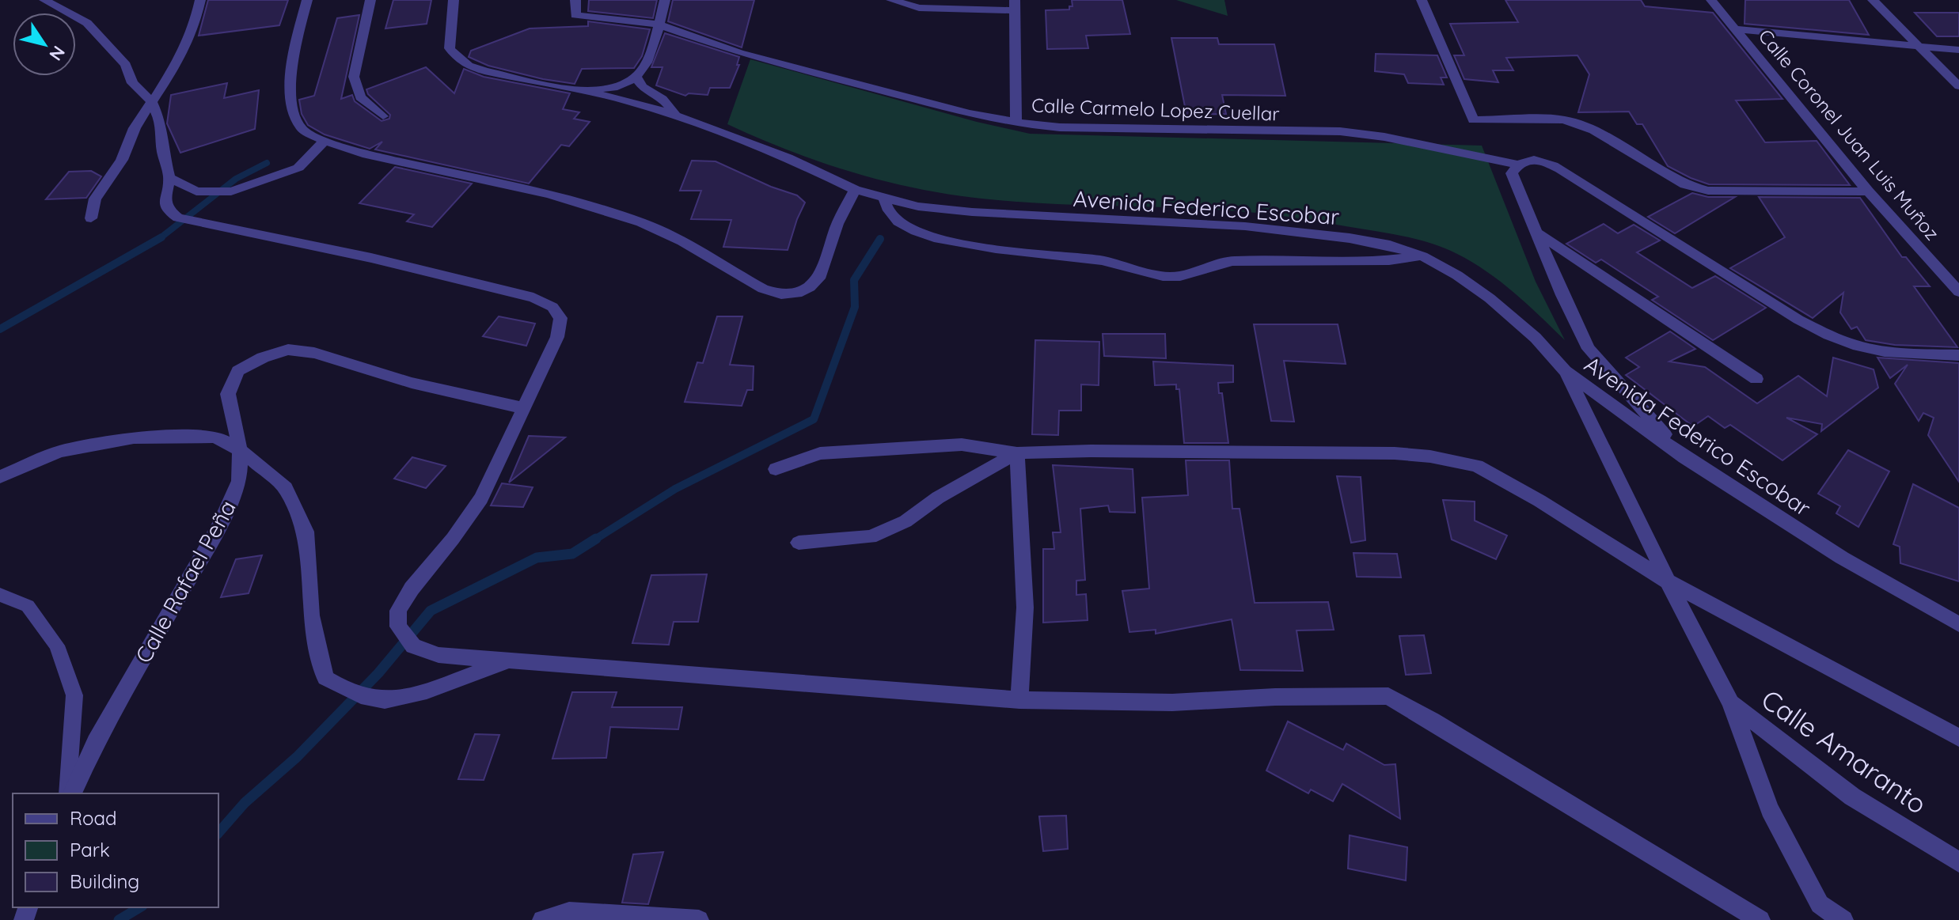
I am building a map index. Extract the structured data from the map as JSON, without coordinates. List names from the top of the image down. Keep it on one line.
{"streets":{"street":["Calle Carmelo Lopez Cuellar","Calle Coronel Juan Luis Muñoz","Avenida Federico Escobar","Calle Rafael Peña","Calle Amaranto"]},"legend":["Road","Park","Building"],"north":"bottom right"}
